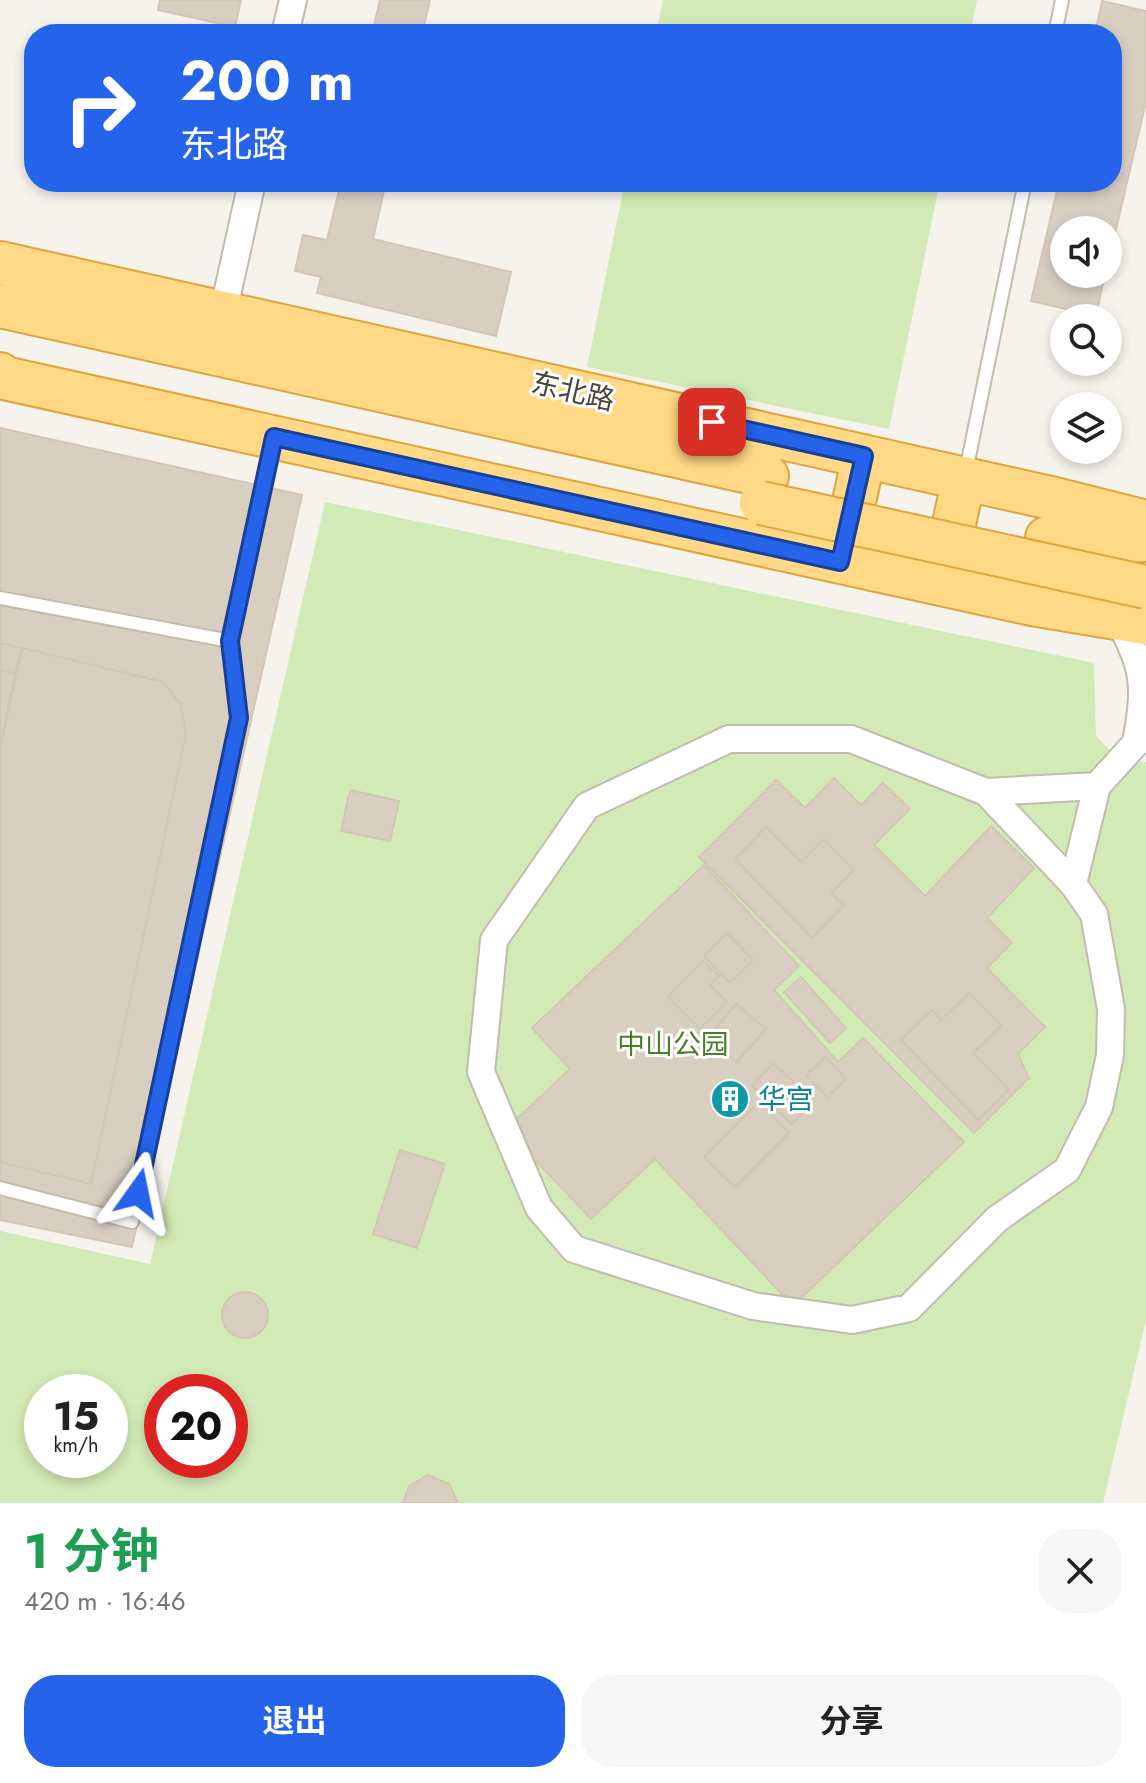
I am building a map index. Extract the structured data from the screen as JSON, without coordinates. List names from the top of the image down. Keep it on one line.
{"streets":{"highway":["东北路"]},"parks":["中山公园"],"places":{"building":["华宫"]},"page":{"turn":["200 m","东北路"],"speed":"15 km/h","limit":"20","heading":["1 分钟","420 m · 16:46"],"buttons":["退出","分享"]}}
